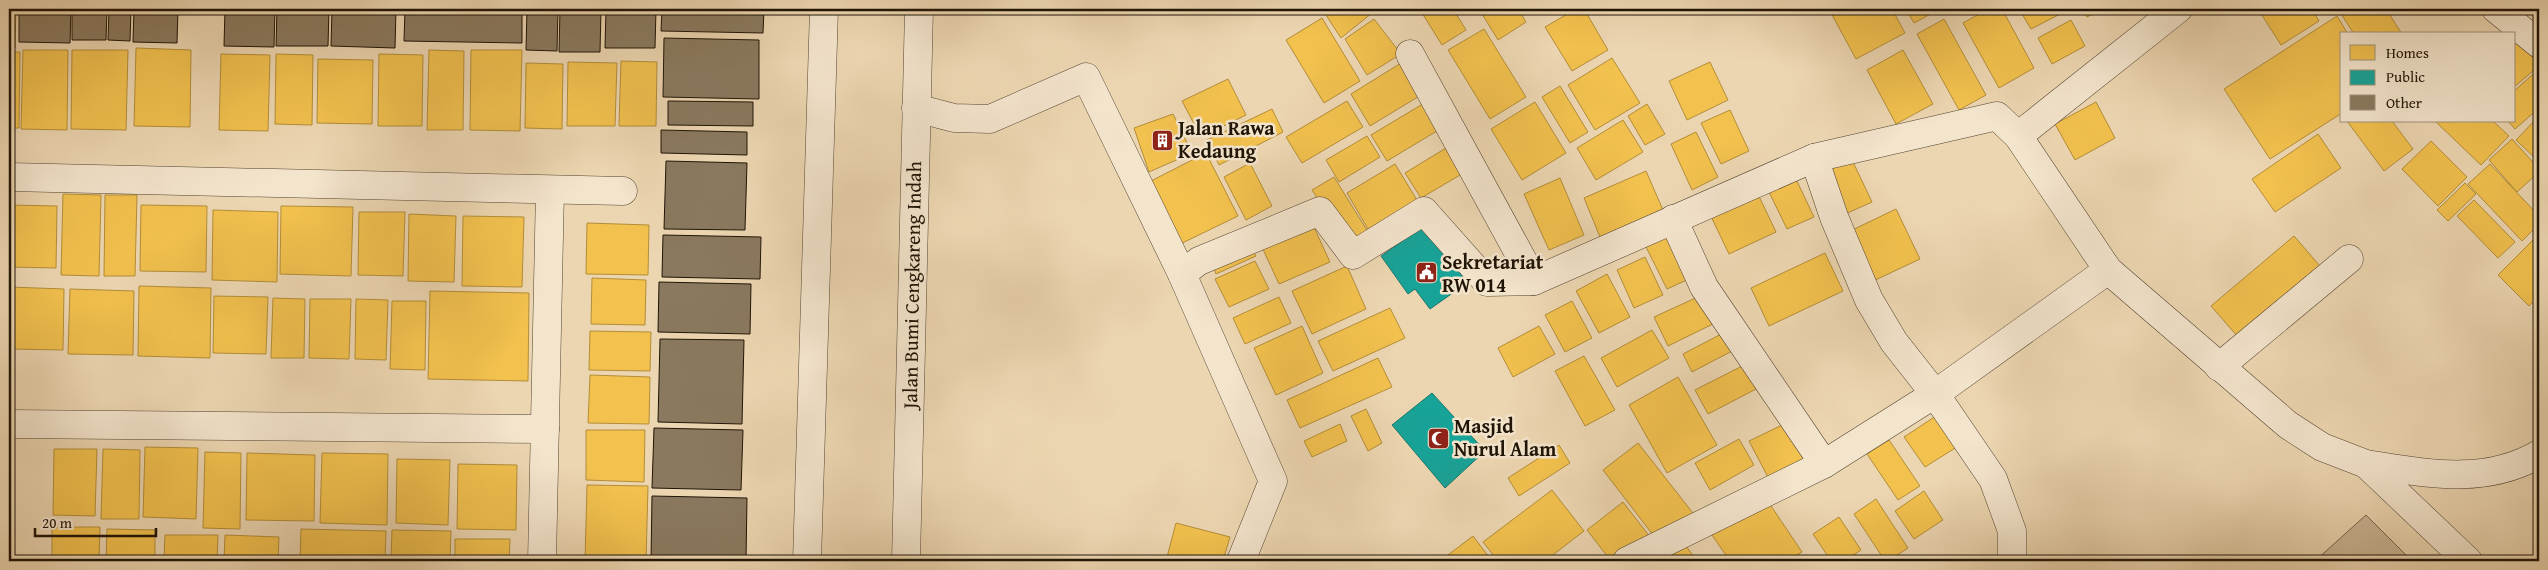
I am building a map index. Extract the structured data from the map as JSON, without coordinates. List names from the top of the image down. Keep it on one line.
{"streets":{"street":["Jalan Bumi Cengkareng Indah"]},"places":{"building":["Jalan Rawa Kedaung"],"public building":["Sekretariat RW 014"],"mosque":["Masjid Nurul Alam"]},"legend":["Homes","Public","Other"],"scale_bar":"20 m"}
